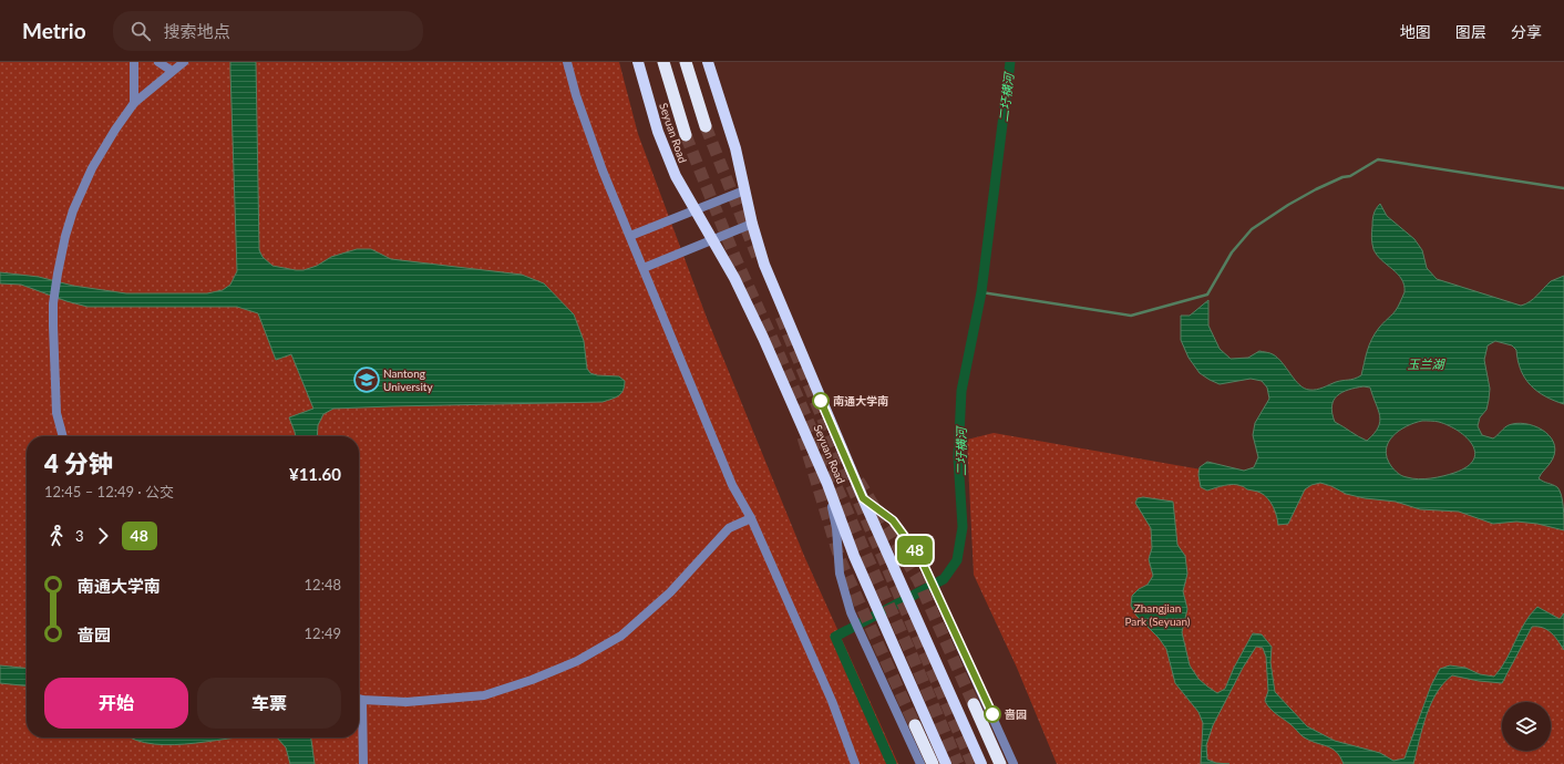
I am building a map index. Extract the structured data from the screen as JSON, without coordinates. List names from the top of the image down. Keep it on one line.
{"streets":{"main road":["Seyuan Road"]},"water":["二圩横河","玉兰湖"],"parks":["Zhangjian Park (Seyuan)"],"places":{"school or university":["Nantong University"],"other":["南通大学南","啬园"]},"lines":["bus line 48"],"page":{"header":"Metrio","search":"搜索地点","nav":["地图","图层","分享"],"on_map":"48","heading":["4 分钟","12:45 – 12:49 · 公交","¥11.60"],"legs":["3","48"],"list":[{"name":"南通大学南","value":"12:48"},{"name":"啬园","value":"12:49"}],"buttons":["开始","车票"]}}
